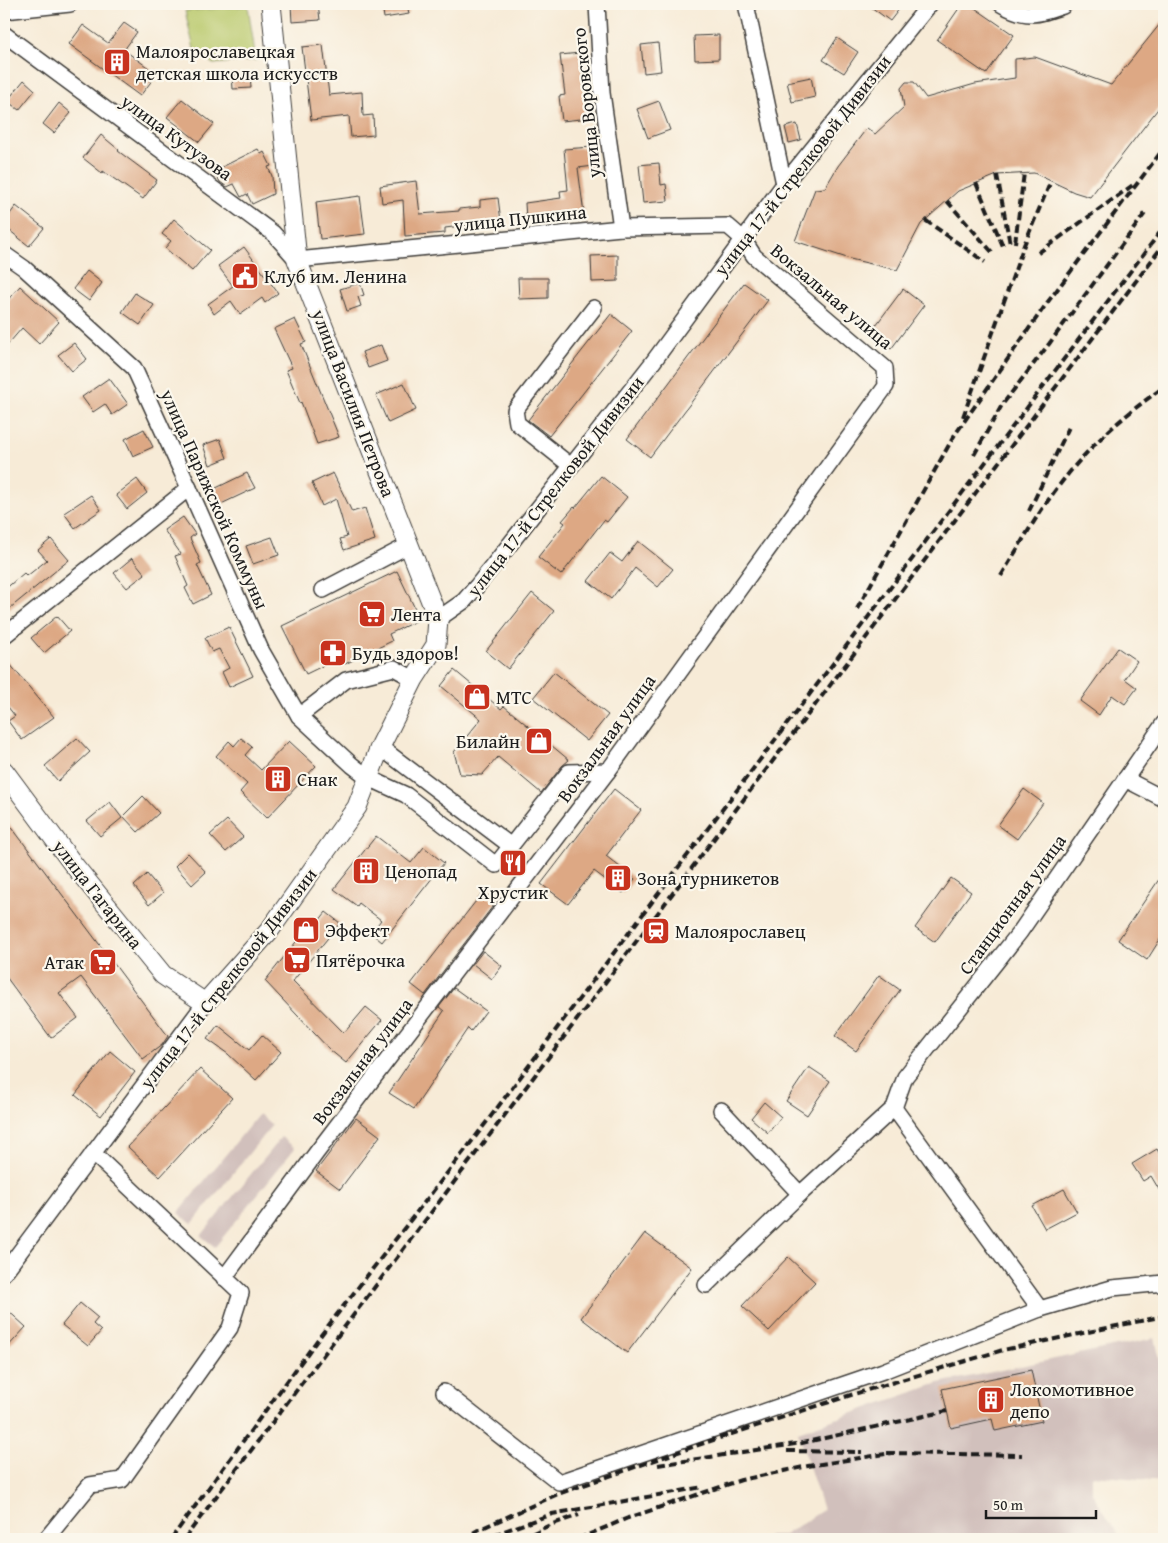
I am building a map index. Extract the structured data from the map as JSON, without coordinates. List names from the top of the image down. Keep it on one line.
{"streets":{"main road":["улица 17-й Стрелковой Дивизии","улица Василия Петрова","улица Гагарина"],"street":["улица Воровского","улица Кутузова","улица Пушкина","Вокзальная улица","улица Парижской Коммуны","Станционная улица"]},"crossings":[["улица Воровского","улица Пушкина"],["улица Кутузова","улица Пушкина"],["улица Кутузова","улица Василия Петрова"],["улица 17-й Стрелковой Дивизии","улица Пушкина"],["улица 17-й Стрелковой Дивизии","Вокзальная улица"],["улица 17-й Стрелковой Дивизии","улица Василия Петрова"],["улица 17-й Стрелковой Дивизии","улица Парижской Коммуны"],["улица 17-й Стрелковой Дивизии","улица Гагарина"],["улица Пушкина","Вокзальная улица"],["улица Пушкина","улица Василия Петрова"]],"places":{"building":["Малоярославецкая детская школа искусств","Снак","Ценопад","Зона турникетов","Локомотивное депо"],"public building":["Клуб им. Ленина"],"supermarket":["Лента","Пятёрочка","Атак"],"pharmacy":["Будь здоров!"],"shop":["МТС","Билайн","Эффект"],"restaurant":["Хрустик"],"station":["Малоярославец"]},"scale_bar":"50 m"}
